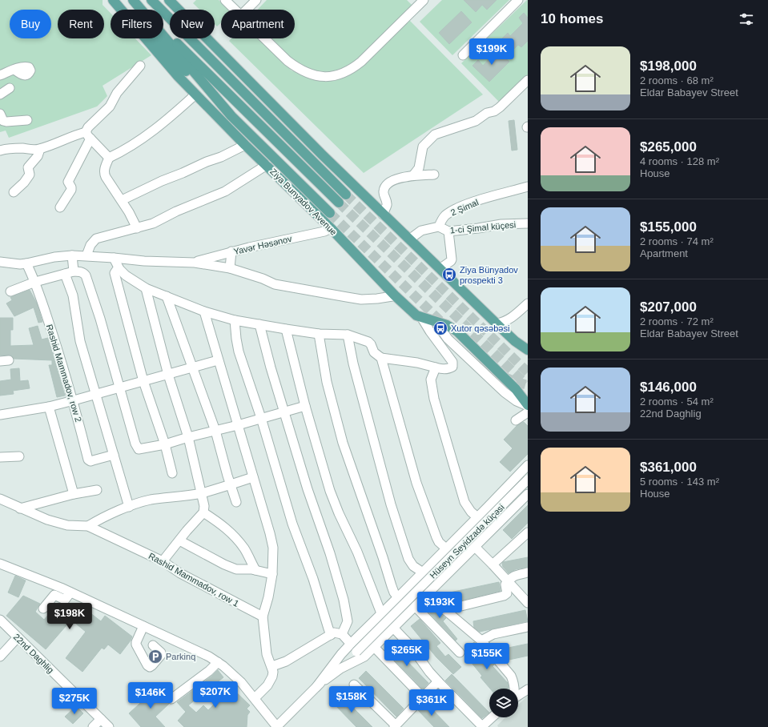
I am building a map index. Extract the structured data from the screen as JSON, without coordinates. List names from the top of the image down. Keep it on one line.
{"streets":{"main road":["Ziya Bunyadov Avenue"],"street":["2 Şimal","1-ci Şimal küçesi","Yavər Həsənov","Rashid Mammadov, row 2","Hüseyn Seyidzadə küçəsi","Rashid Mammadov, row 1","22nd Daghlig"]},"crossings":[["Ziya Bunyadov Avenue","Yavər Həsənov"],["2 Şimal","1-ci Şimal küçesi"]],"places":{"bus stop":["Ziya Bünyadov prospekti 3","Xutor qəsəbəsi"],"parking":["Parkinq"]},"page":{"heading":"10 homes","chip":["Buy","Rent","Filters","New","Apartment"],"price":["$199K","$193K","$198K","$265K","$155K","$207K","$146K","$158K","$275K","$361K"],"list":[{"name":"$198,000","note":"2 rooms · 68 m² · Eldar Babayev Street"},{"name":"$265,000","note":"4 rooms · 128 m² · House"},{"name":"$155,000","note":"2 rooms · 74 m² · Apartment"},{"name":"$207,000","note":"2 rooms · 72 m² · Eldar Babayev Street"},{"name":"$146,000","note":"2 rooms · 54 m² · 22nd Daghlig"},{"name":"$361,000","note":"5 rooms · 143 m² · House"}]}}
